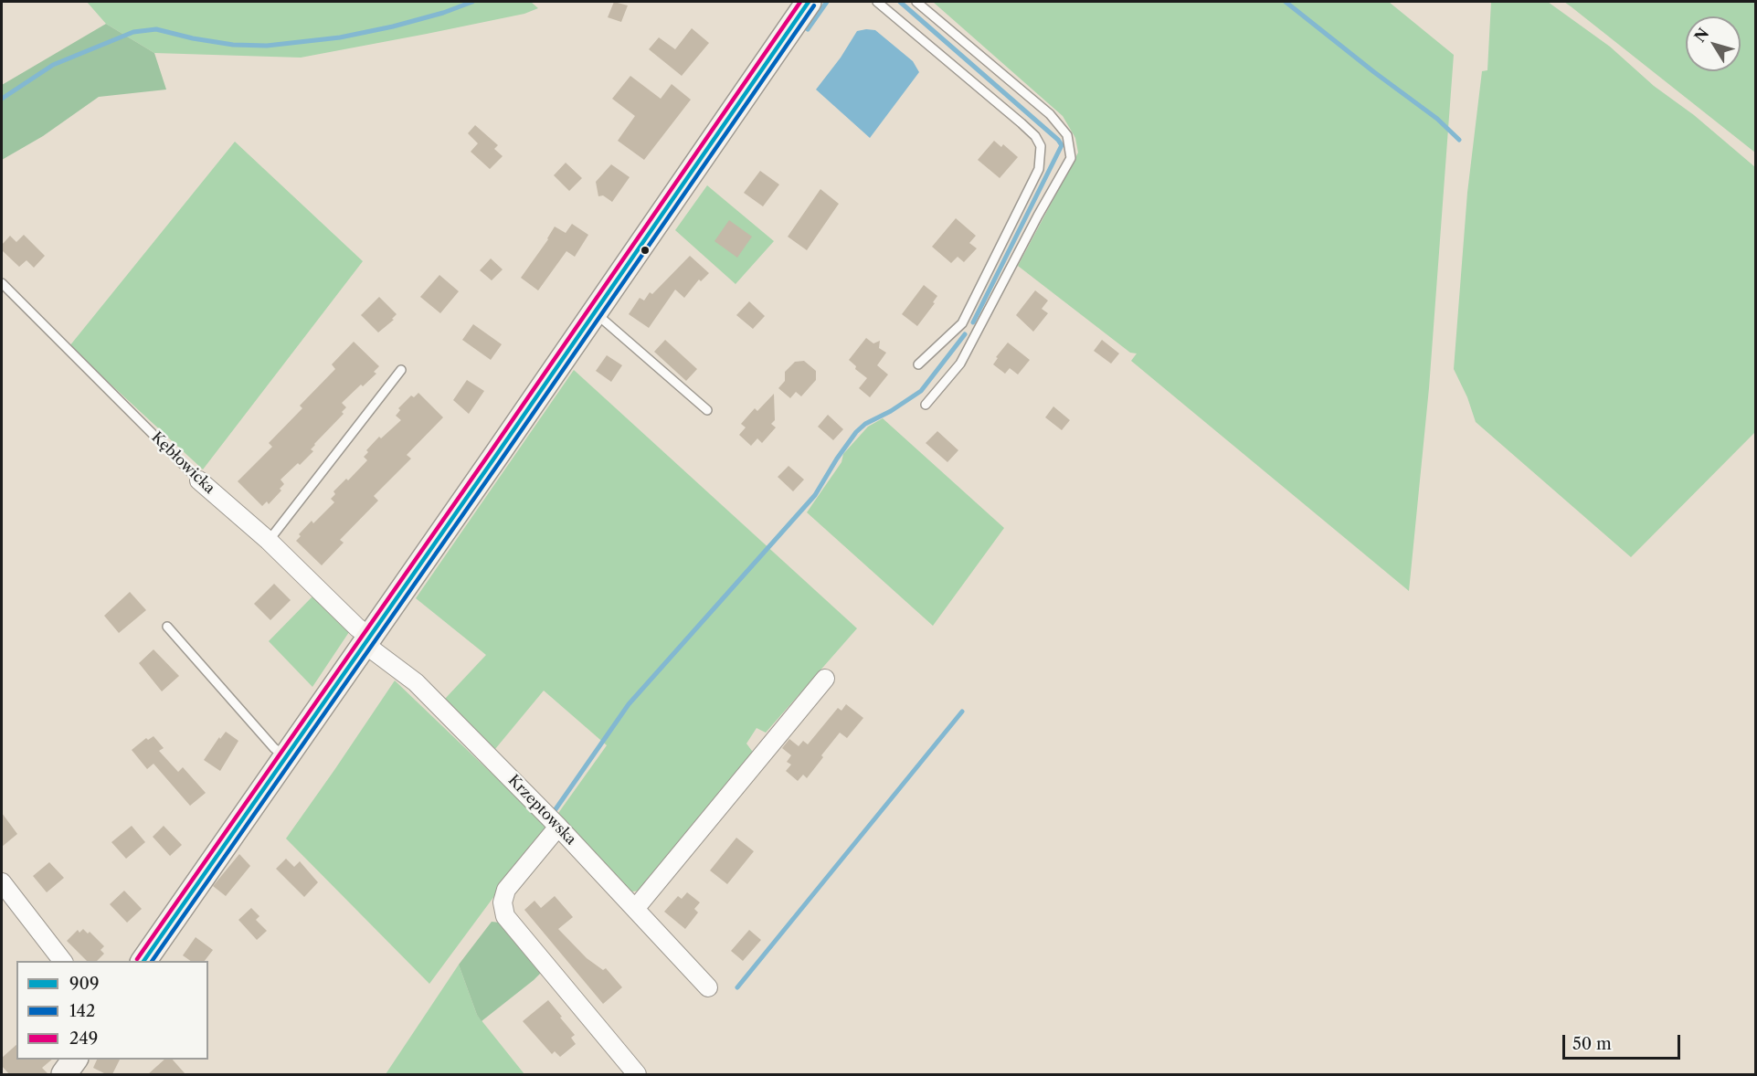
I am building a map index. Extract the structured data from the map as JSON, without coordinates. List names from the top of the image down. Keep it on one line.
{"streets":{"street":["Kębłowicka","Krzeptowska"]},"crossings":[["Kębłowicka","Krzeptowska"]],"lines":["transit line 909","transit line 249","transit line 142"],"legend":["909","142","249"],"scale_bar":"50 m","north":"top left"}
